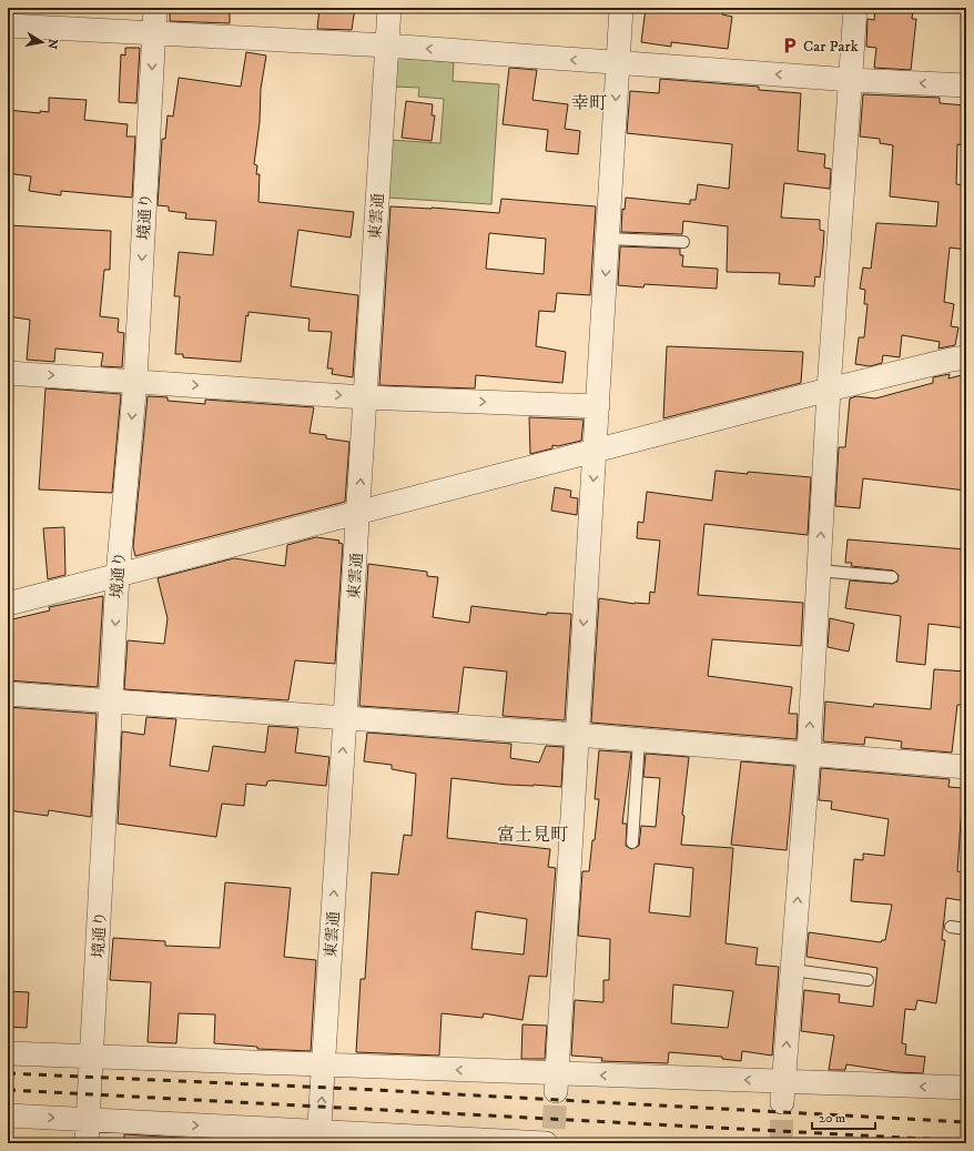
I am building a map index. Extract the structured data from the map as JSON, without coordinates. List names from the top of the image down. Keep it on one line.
{"streets":{"street":["境通り","東雲通"]},"one_way":["境通り","東雲通"],"districts":["幸町","富士見町"],"places":{"parking":["Car Park"]},"scale_bar":"20 m","north":"right"}
